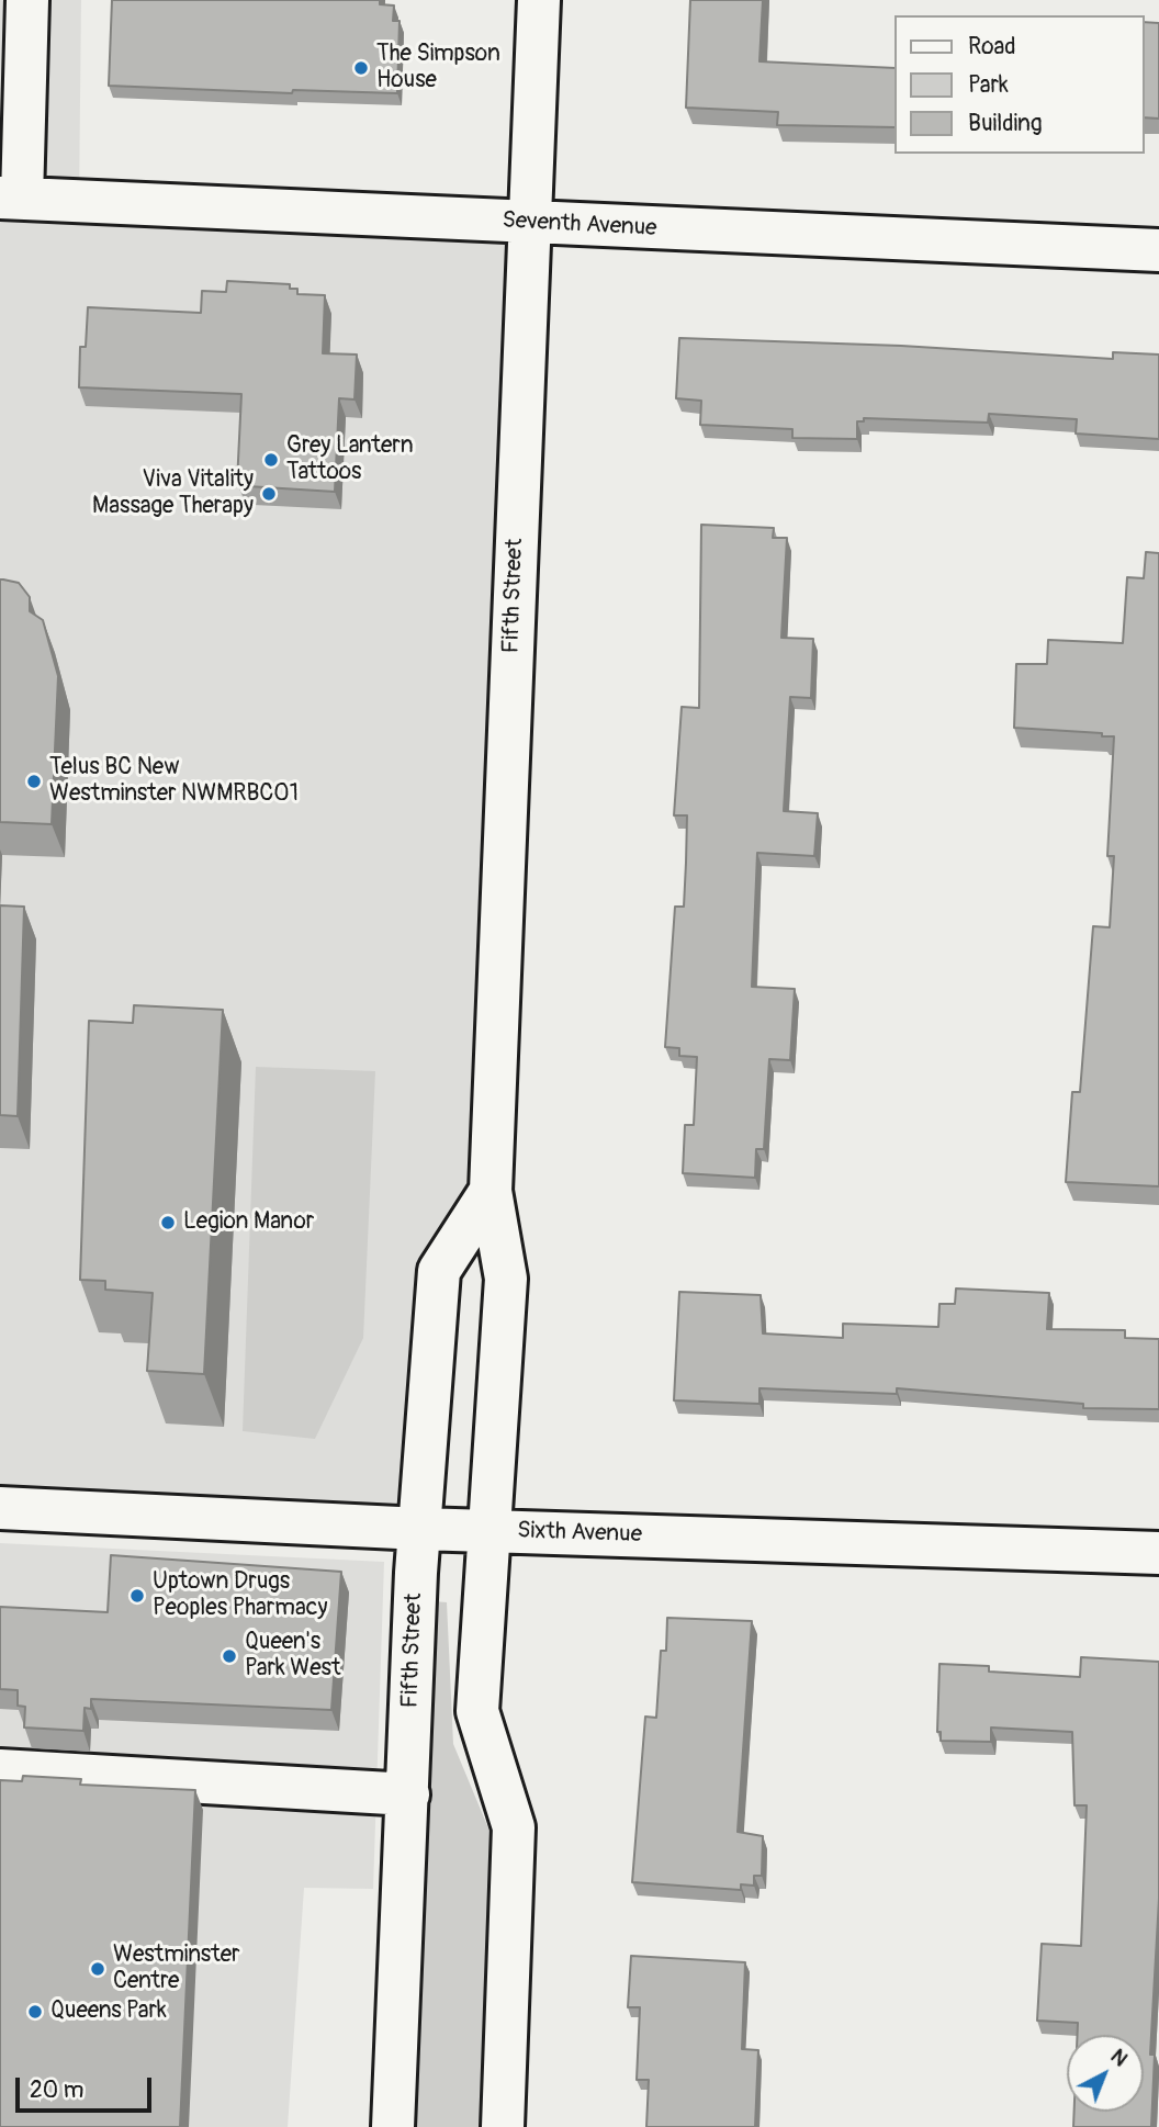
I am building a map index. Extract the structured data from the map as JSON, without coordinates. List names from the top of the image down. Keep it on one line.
{"streets":{"street":["Seventh Avenue","Fifth Street","Sixth Avenue"]},"crossings":[["Seventh Avenue","Fifth Street"],["Fifth Street","Sixth Avenue"]],"places":["The Simpson House","Grey Lantern Tattoos","Viva Vitality Massage Therapy","Telus BC New Westminster NWMRBC01","Legion Manor","Uptown Drugs Peoples Pharmacy","Queen's Park West","Westminster Centre","Queens Park"],"legend":["Road","Park","Building"],"scale_bar":"20 m","north":"top right"}
